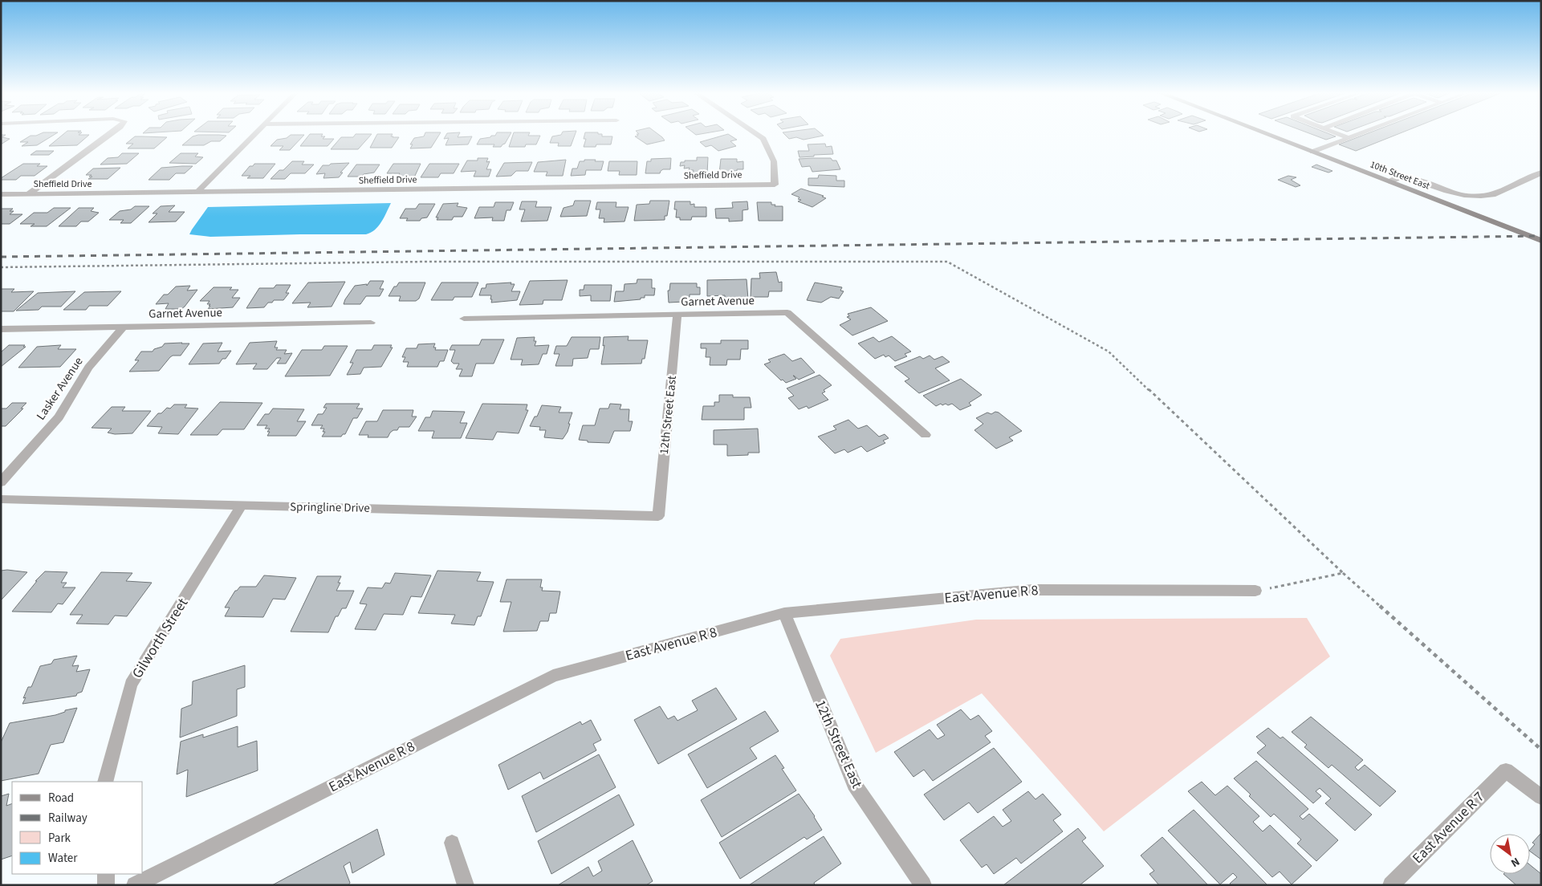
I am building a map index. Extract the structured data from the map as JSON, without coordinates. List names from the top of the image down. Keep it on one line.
{"streets":{"main road":["10th Street East"],"street":["Sheffield Drive","Garnet Avenue","Lasker Avenue","12th Street East","Springline Drive","East Avenue R 8","Gilworth Street","East Avenue R 7"]},"crossings":[["Garnet Avenue","Lasker Avenue"],["Garnet Avenue","12th Street East"],["12th Street East","Springline Drive"],["12th Street East","East Avenue R 8"],["Springline Drive","Gilworth Street"]],"legend":["Road","Railway","Park","Water"],"north":"bottom right"}
